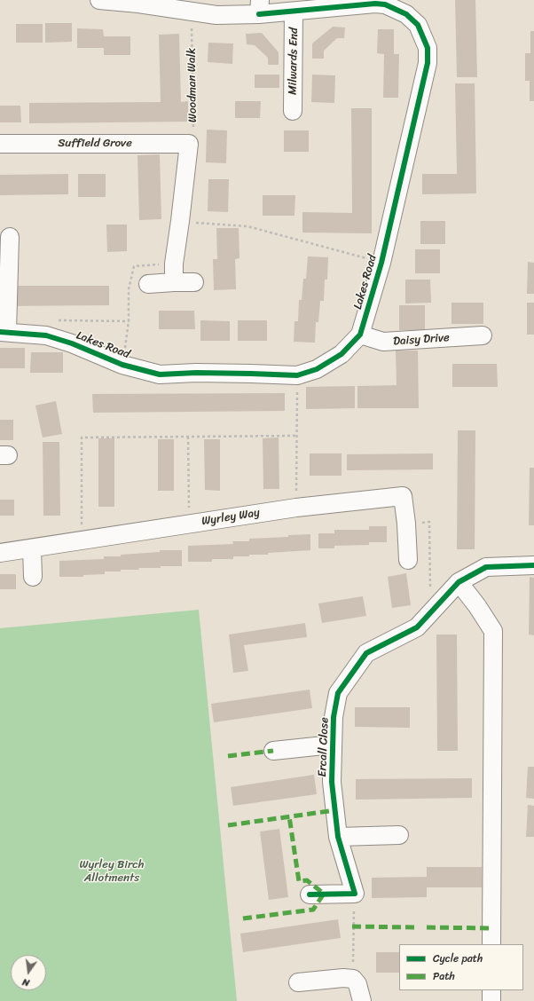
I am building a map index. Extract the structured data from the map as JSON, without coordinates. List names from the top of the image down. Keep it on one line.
{"streets":{"street":["Milwards End","Suffield Grove","Lakes Road","Daisy Drive","Wyrley Way","Ercall Close"],"path":["Woodman Walk"]},"crossings":[["Milwards End","Lakes Road"],["Woodman Walk","Suffield Grove"],["Woodman Walk","Lakes Road"],["Lakes Road","Daisy Drive"]],"parks":["Wyrley Birch Allotments"],"legend":["Cycle path","Path"],"north":"bottom"}
